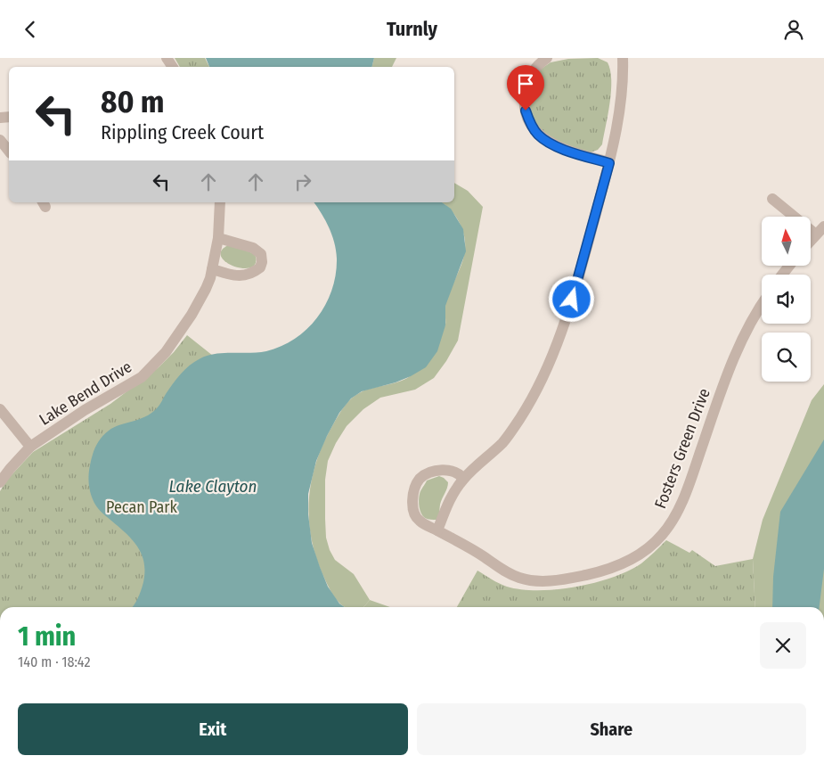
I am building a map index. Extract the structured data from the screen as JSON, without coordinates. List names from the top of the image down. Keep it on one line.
{"streets":{"street":["Lake Bend Drive","Fosters Green Drive"]},"water":["Lake Clayton"],"parks":["Pecan Park"],"north":"top","page":{"header":"Turnly","turn":["80 m","Rippling Creek Court"],"heading":["1 min","140 m · 18:42"],"buttons":["Exit","Share"]}}
